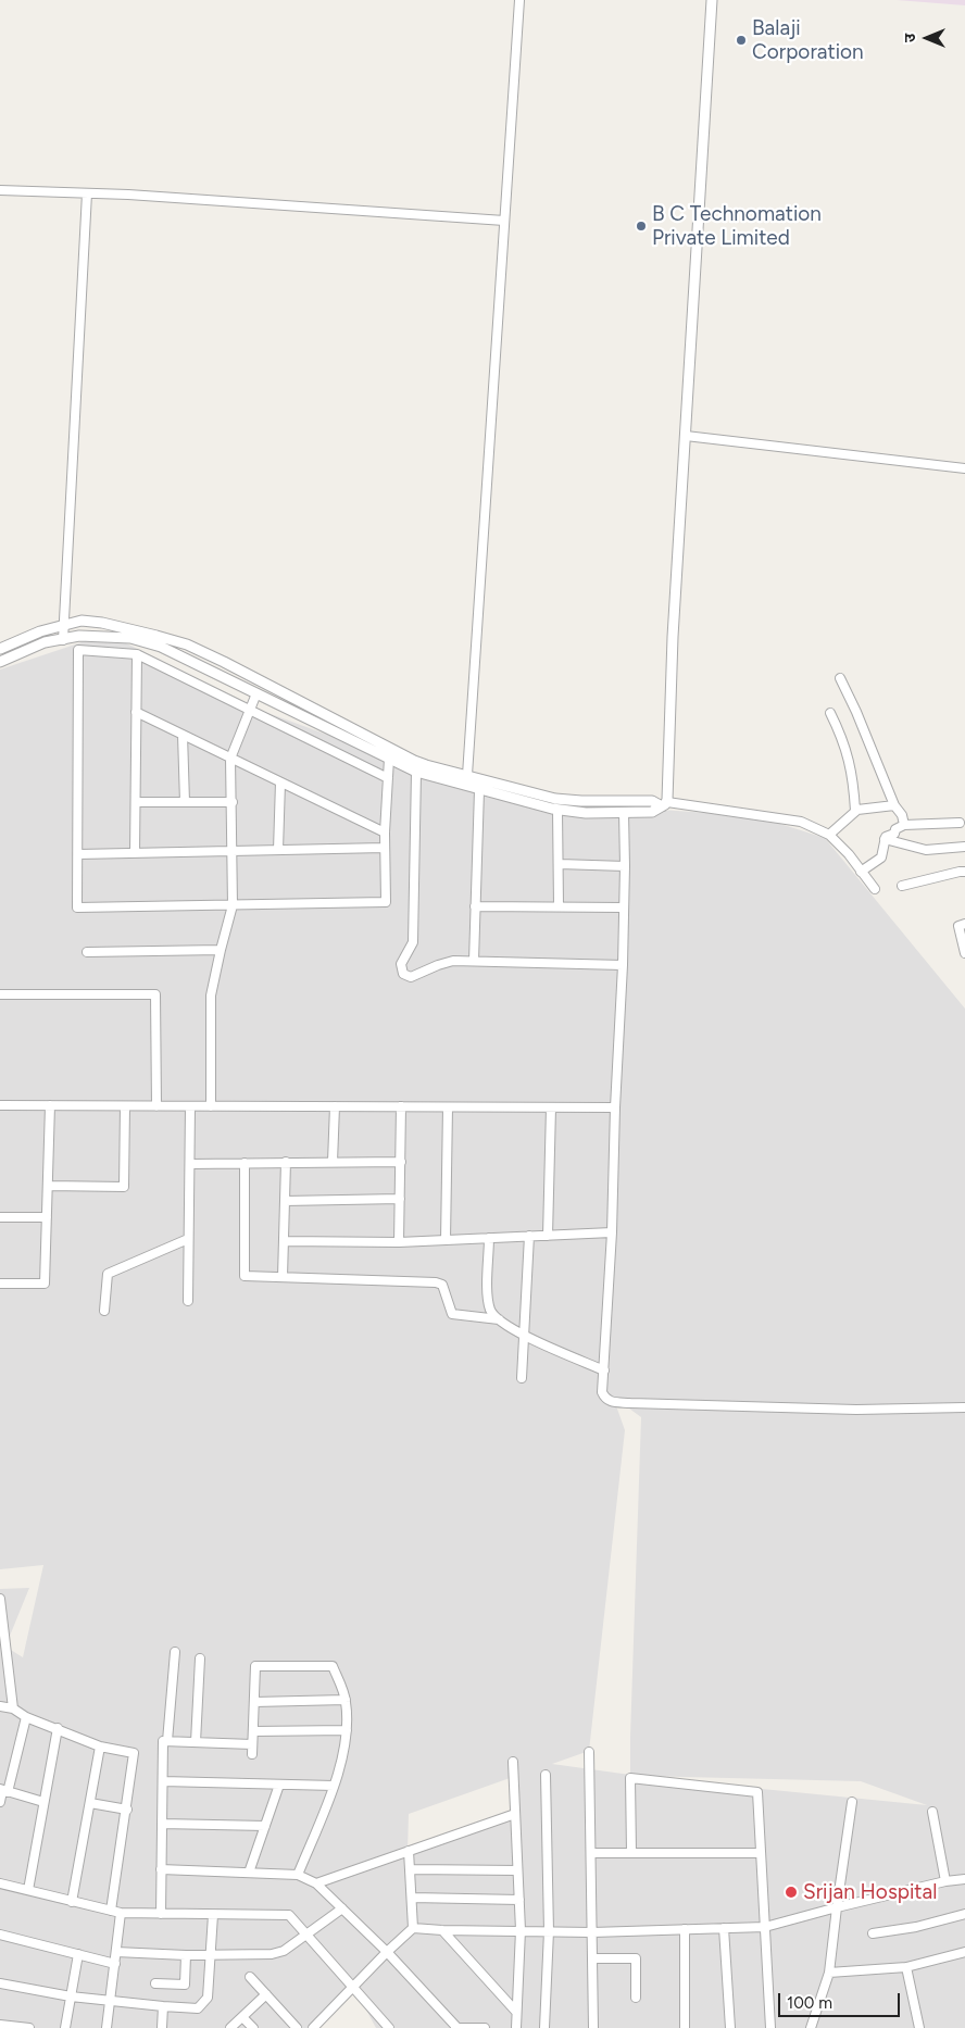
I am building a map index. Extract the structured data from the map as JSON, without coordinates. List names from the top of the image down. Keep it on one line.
{"places":["Balaji Corporation","B C Technomation Private Limited","Srijan Hospital"],"scale_bar":"100 m","north":"left"}
